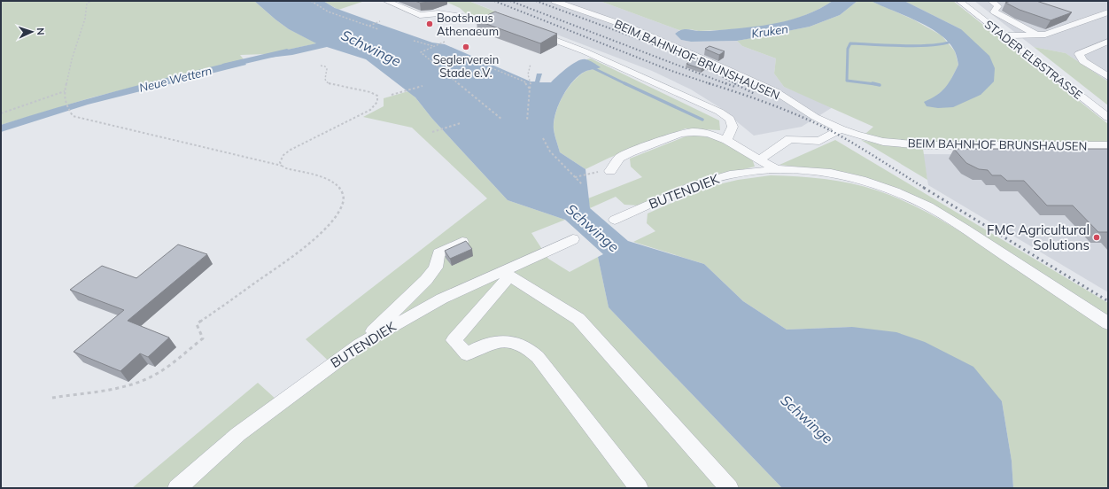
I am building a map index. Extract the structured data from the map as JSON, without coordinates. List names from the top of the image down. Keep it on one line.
{"streets":{"street":["BEIM BAHNHOF BRUNSHAUSEN","STADER ELBSTRASSE","BUTENDIEK"]},"water":["Kruken","Schwinge","Neue Wettern"],"places":["Bootshaus Athenaeum","Seglerverein Stade e.V.","FMC Agricultural Solutions"],"north":"right"}
